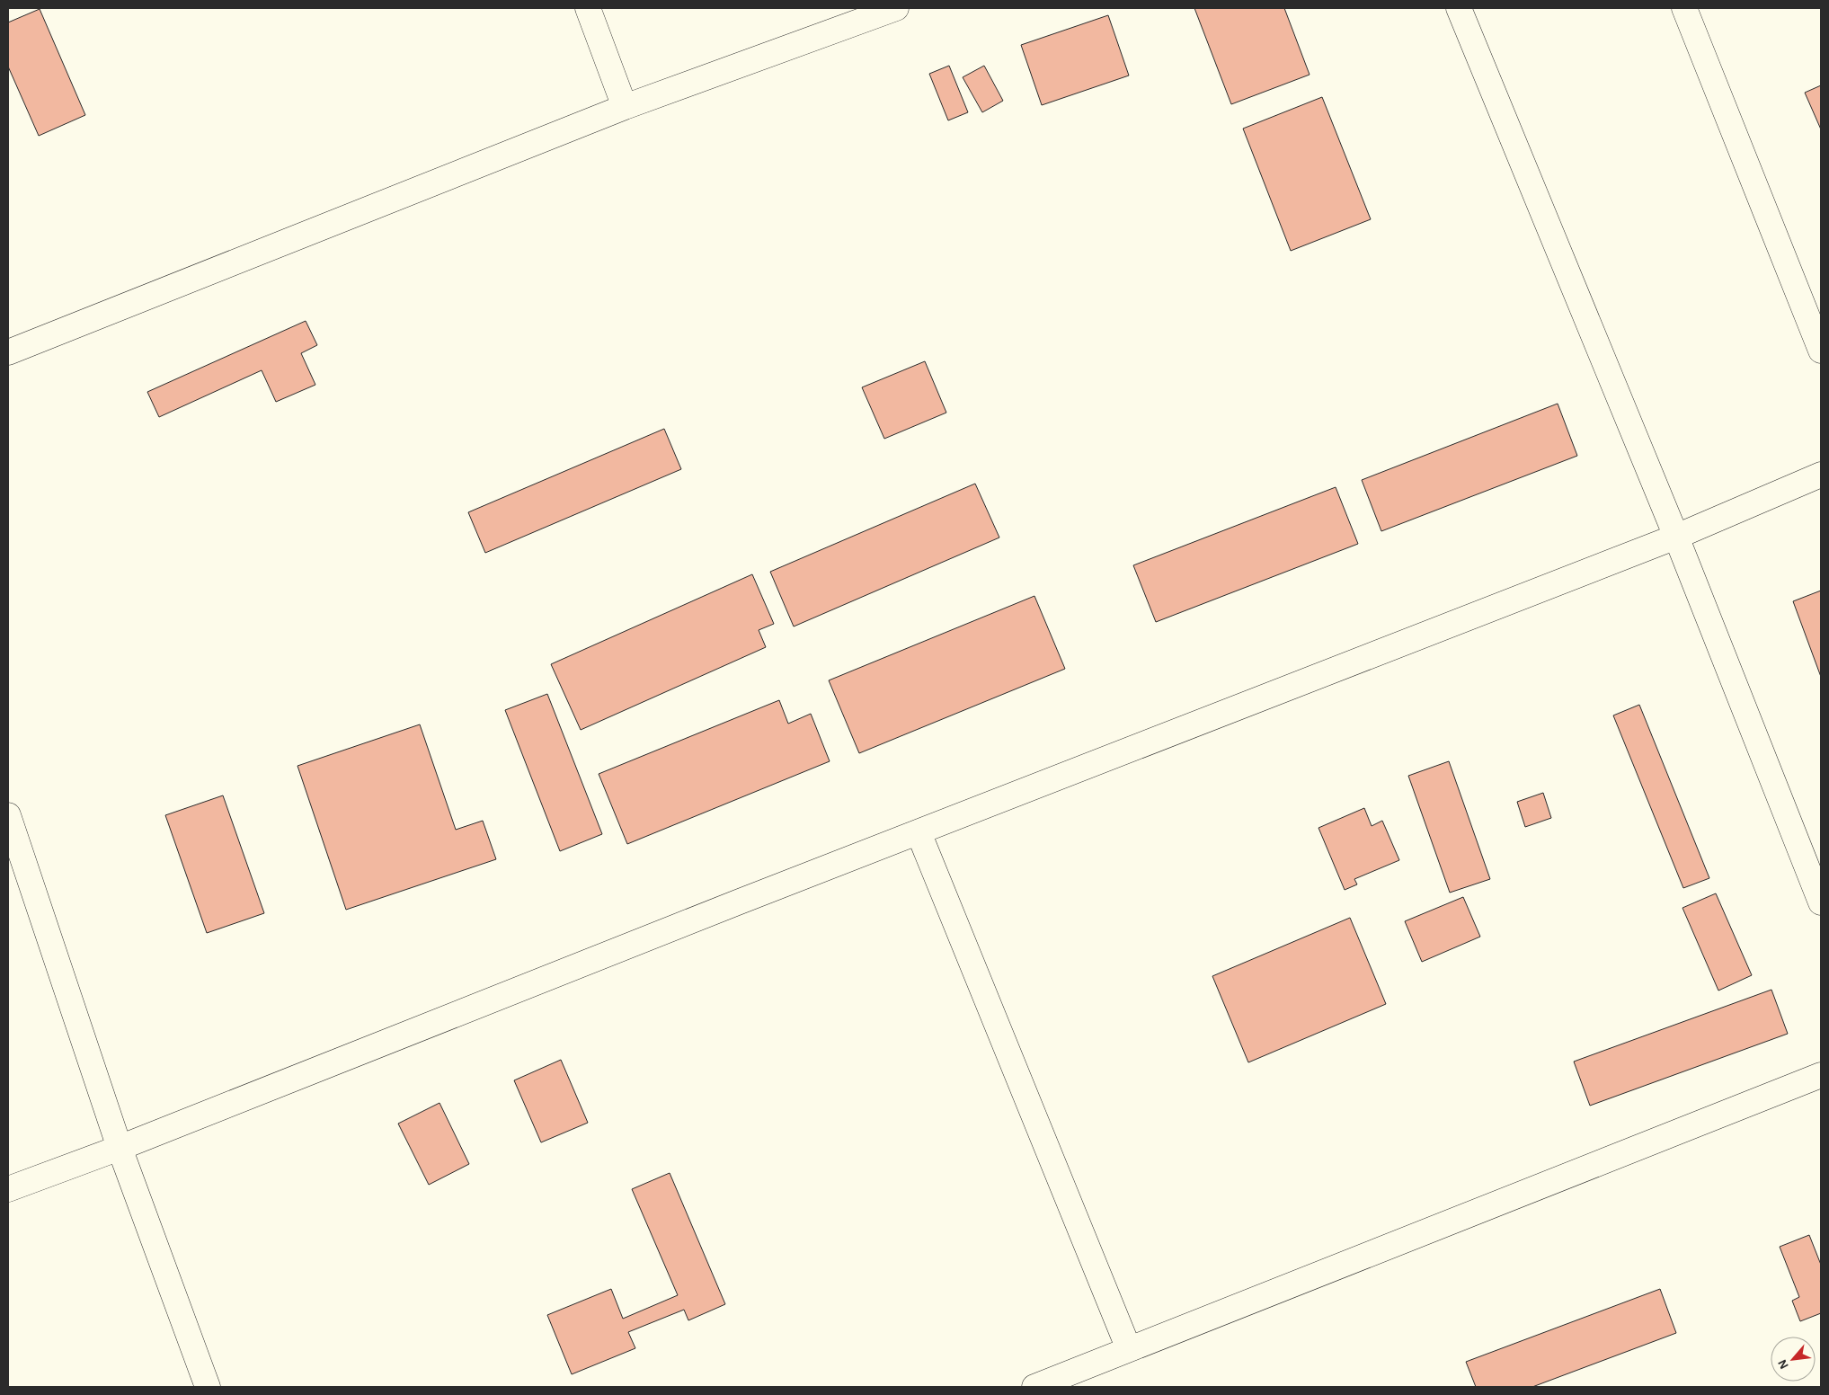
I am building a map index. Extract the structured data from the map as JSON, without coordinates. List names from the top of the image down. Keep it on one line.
{"north":"bottom left"}
